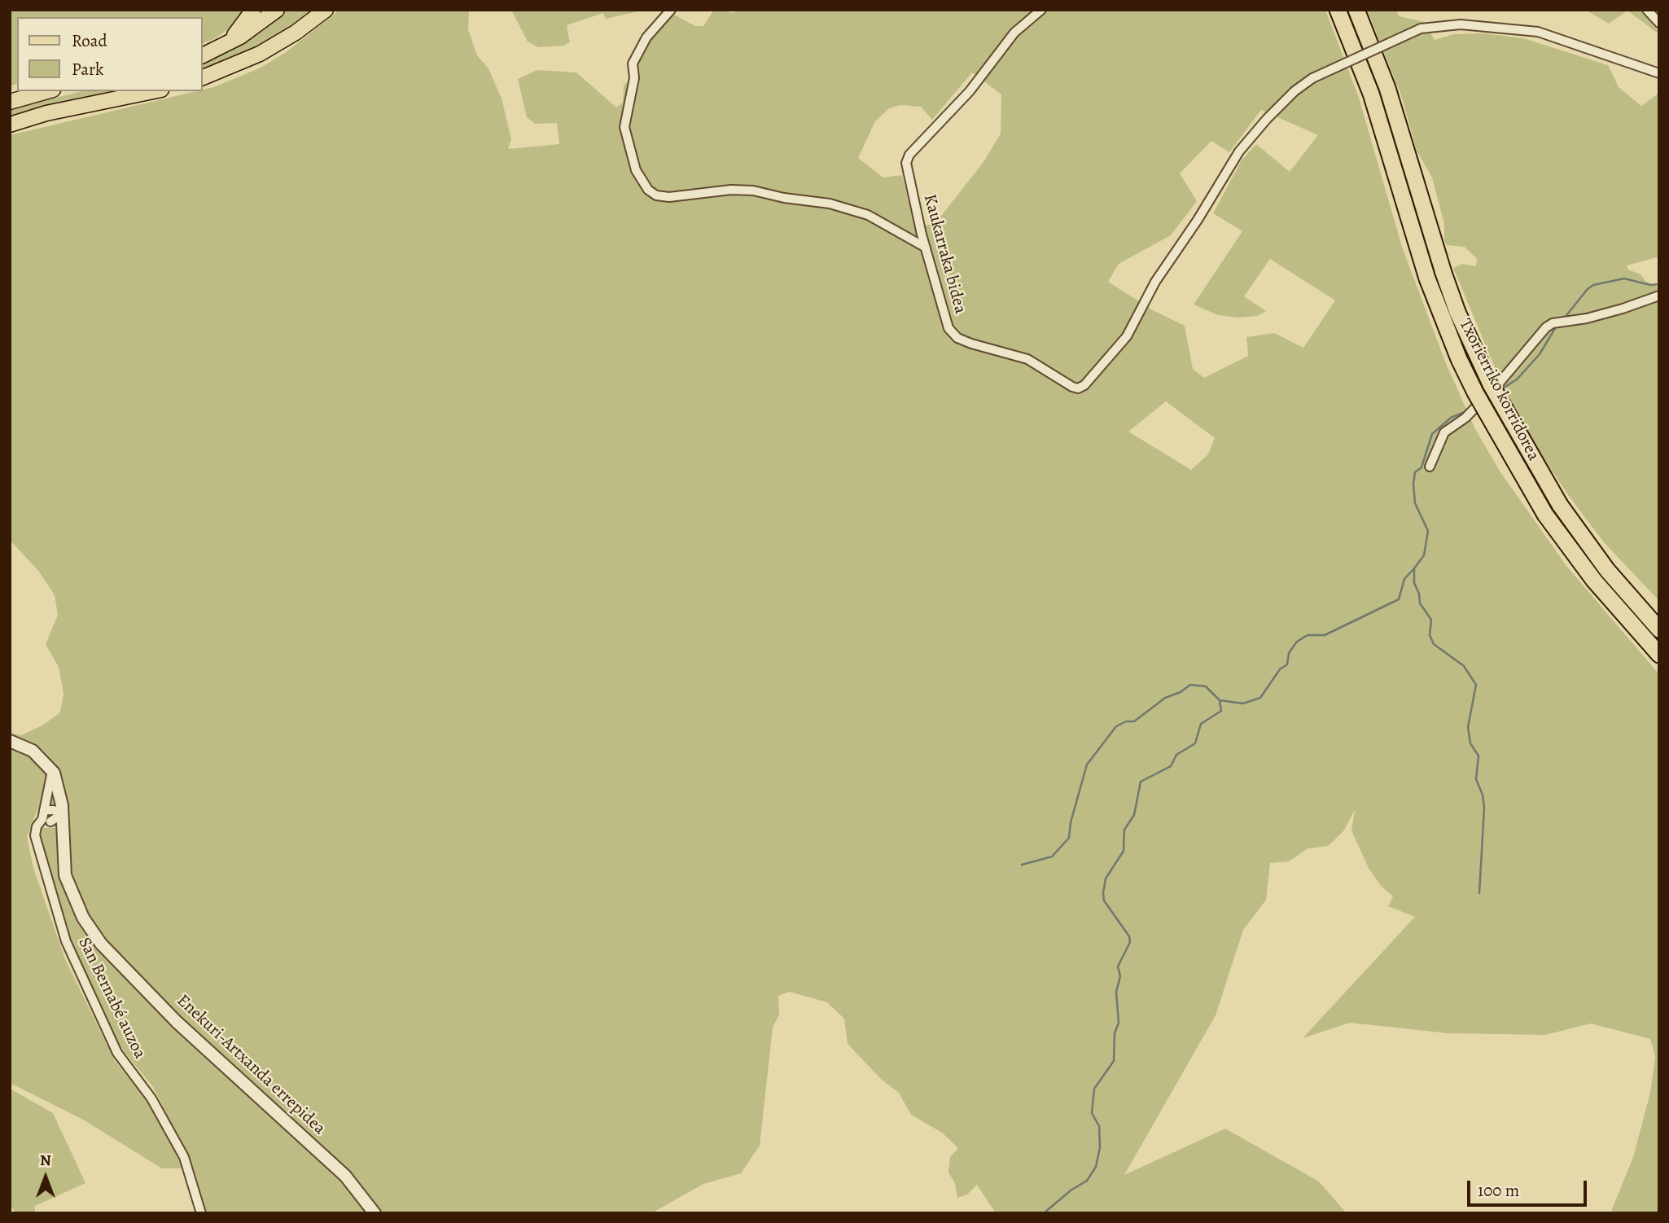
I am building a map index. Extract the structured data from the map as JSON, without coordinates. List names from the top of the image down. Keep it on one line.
{"streets":{"highway":["Txorierriko korridorea"],"street":["Kaukarraka bidea","San Bernabé auzoa","Enekuri-Artxanda errepidea"]},"crossings":[["San Bernabé auzoa","Enekuri-Artxanda errepidea"]],"legend":["Road","Park"],"scale_bar":"100 m","north":"top"}
